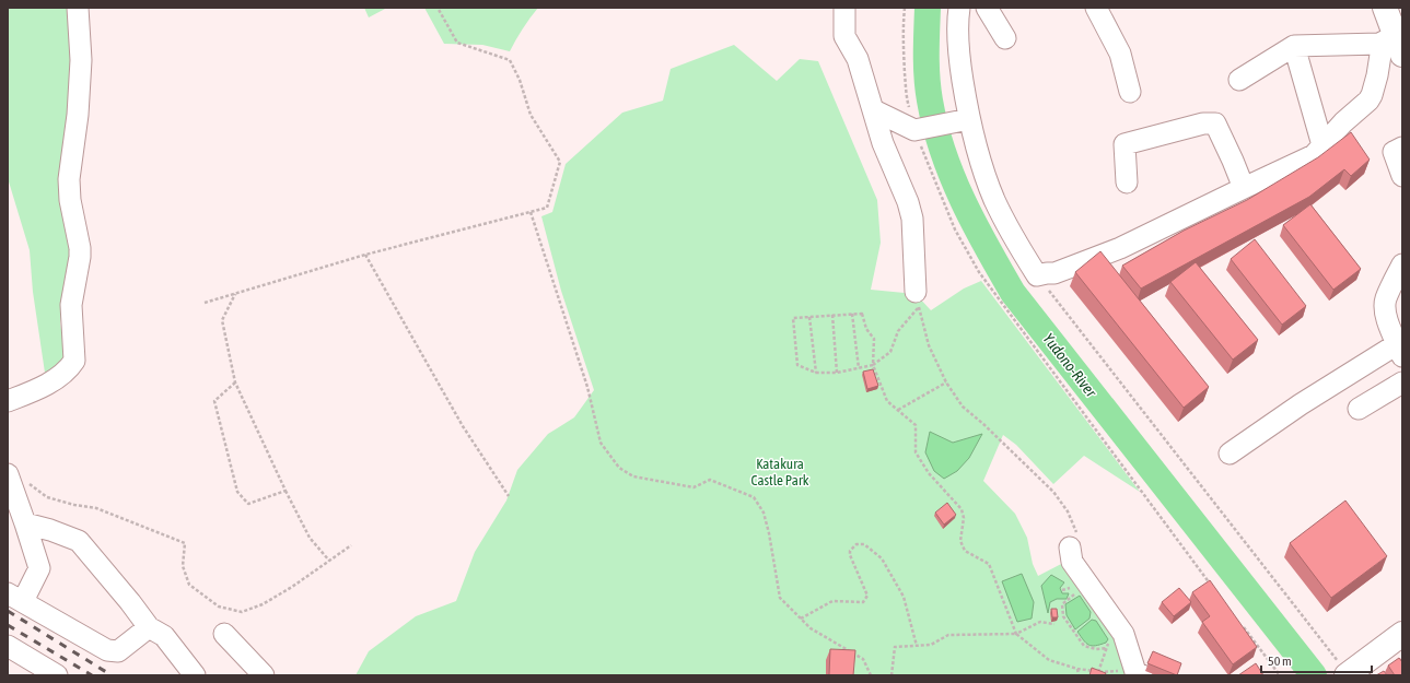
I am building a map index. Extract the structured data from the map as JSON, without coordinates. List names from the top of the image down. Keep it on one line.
{"water":["Yudono-River"],"parks":["Katakura Castle Park"],"scale_bar":"50 m"}
